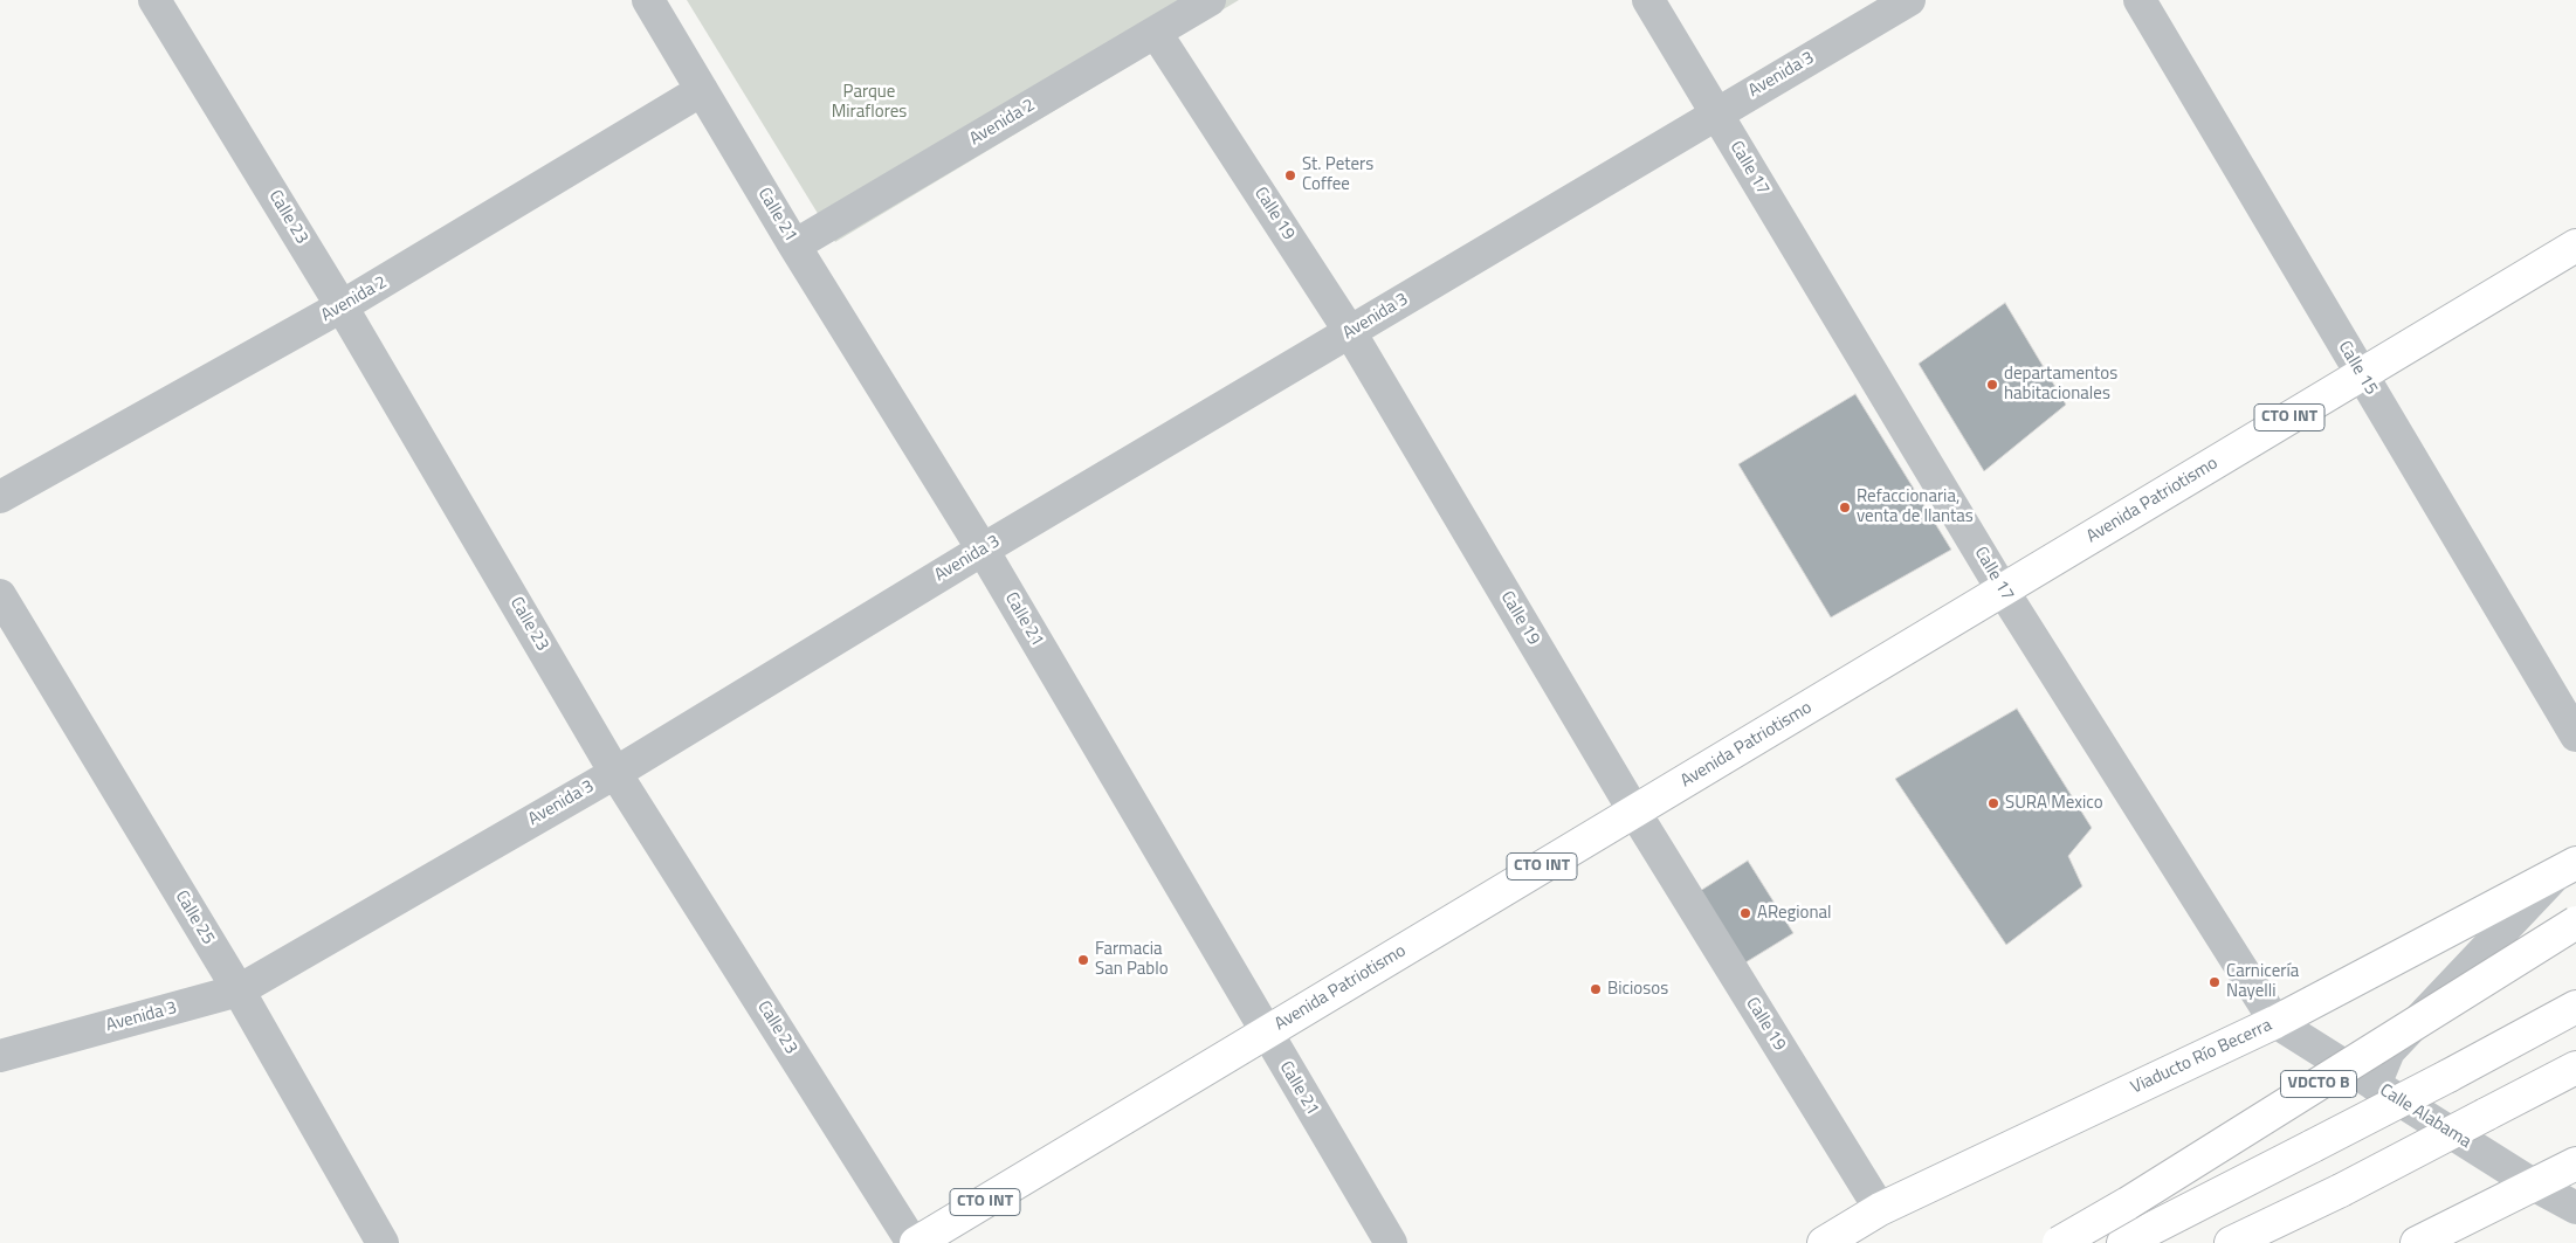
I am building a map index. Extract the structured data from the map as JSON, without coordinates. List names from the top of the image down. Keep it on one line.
{"streets":{"main road":["CTO INT","Avenida Patriotismo","Viaducto Río Becerra","VDCTO B"],"street":["Avenida 3","Avenida 2","Calle 17","Calle 19","Calle 21","Calle 23","Calle 15","Calle 25","Calle Alabama"]},"crossings":[["Avenida 3","Calle 17"],["Avenida 3","Calle 19"],["Avenida 3","Calle 21"],["Avenida 3","Calle 23"],["Avenida 3","Calle 25"],["Avenida 2","Calle 19"],["Avenida 2","Calle 21"],["Avenida 2","Calle 23"],["Calle 17","Avenida Patriotismo"],["Calle 17","Viaducto Río Becerra"],["Calle 17","Calle Alabama"],["Calle 19","Avenida Patriotismo"],["Calle 19","Viaducto Río Becerra"],["Calle 21","Avenida Patriotismo"],["Calle 23","Avenida Patriotismo"],["Calle 15","Avenida Patriotismo"],["Viaducto Río Becerra","Calle Alabama"]],"parks":["Parque Miraflores"],"places":["St. Peters Coffee","departamentos habitacionales","Refaccionaria, venta de llantas","SURA Mexico","ARegional","Farmacia San Pablo","Carnicería Nayelli","Biciosos"]}
